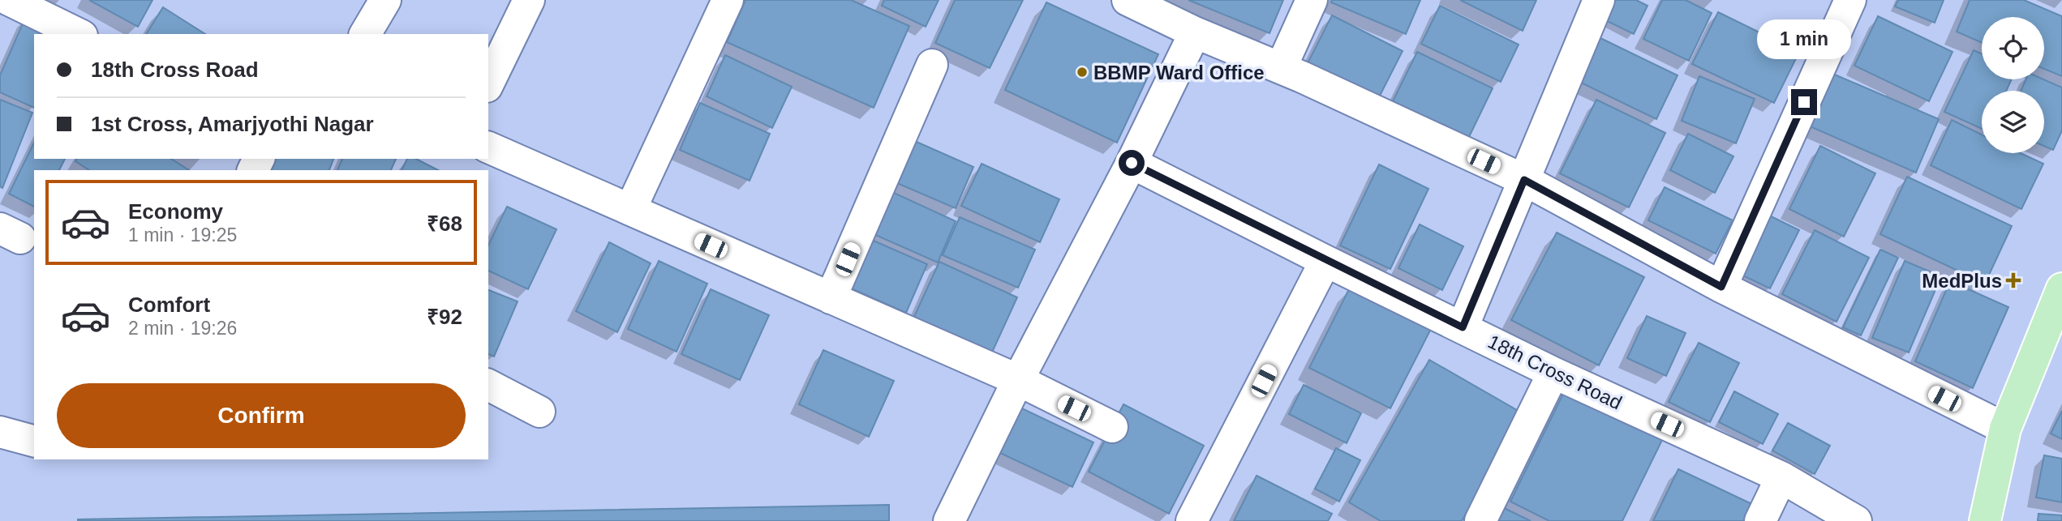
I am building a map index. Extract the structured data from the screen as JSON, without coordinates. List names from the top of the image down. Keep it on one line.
{"streets":{"street":["18th Cross Road"]},"places":{"other":["BBMP Ward Office"],"health":["MedPlus"]},"page":{"bubble":"1 min","banner":["18th Cross Road","1st Cross, Amarjyothi Nagar"],"list":[{"name":"Economy","note":"1 min · 19:25","value":"₹68"},{"name":"Comfort","note":"2 min · 19:26","value":"₹92"}],"buttons":"Confirm"}}
